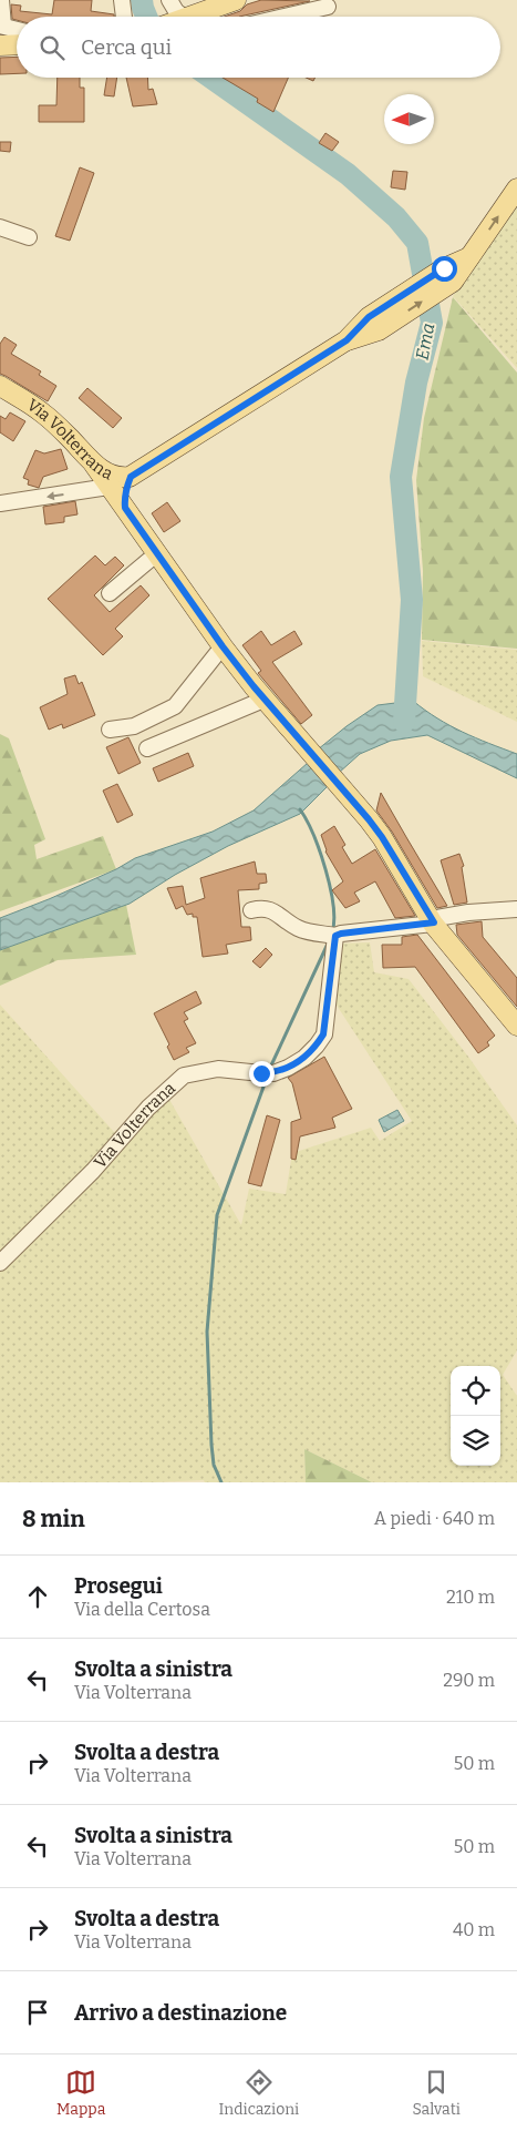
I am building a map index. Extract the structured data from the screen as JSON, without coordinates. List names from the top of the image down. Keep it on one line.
{"streets":{"main road":["Via Volterrana"]},"water":["Ema"],"north":"left","page":{"search":"Cerca qui","heading":["8 min","A piedi · 640 m"],"list":[["Prosegui","Via della Certosa","210 m"],["Svolta a sinistra","Via Volterrana","290 m"],["Svolta a destra","Via Volterrana","50 m"],["Svolta a sinistra","Via Volterrana","50 m"],["Svolta a destra","Via Volterrana","40 m"],"Arrivo a destinazione"],"nav":["Mappa","Indicazioni","Salvati"]}}
